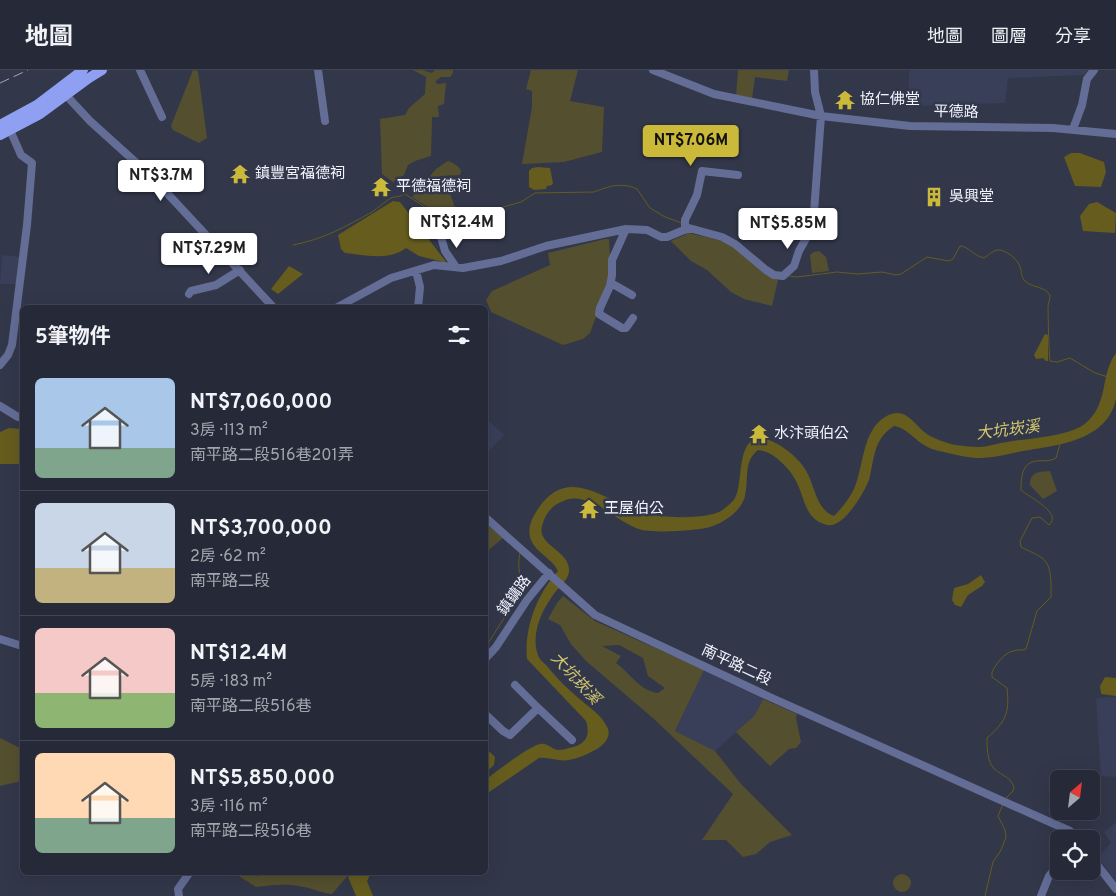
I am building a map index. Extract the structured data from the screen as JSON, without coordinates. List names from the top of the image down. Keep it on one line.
{"streets":{"street":["平德路","鎮鏞路","南平路二段"]},"crossings":[["鎮鏞路","南平路二段"]],"water":["大坑崁溪"],"places":{"temple":["協仁佛堂","鎮豐宮福德祠","平德福德祠","水汴頭伯公","王屋伯公"],"building":["吳興堂"]},"north":"top right","page":{"header":"地圖","nav":["地圖","圖層","分享"],"price":["NT$7.06M","NT$3.7M","NT$12.4M","NT$5.85M","NT$7.29M"],"heading":"5筆物件","list":[{"name":"NT$7,060,000","note":"3房 · 113 m² · 南平路二段516巷201弄"},{"name":"NT$3,700,000","note":"2房 · 62 m² · 南平路二段"},{"name":"NT$12.4M","note":"5房 · 183 m² · 南平路二段516巷"},{"name":"NT$5,850,000","note":"3房 · 116 m² · 南平路二段516巷"}]}}
